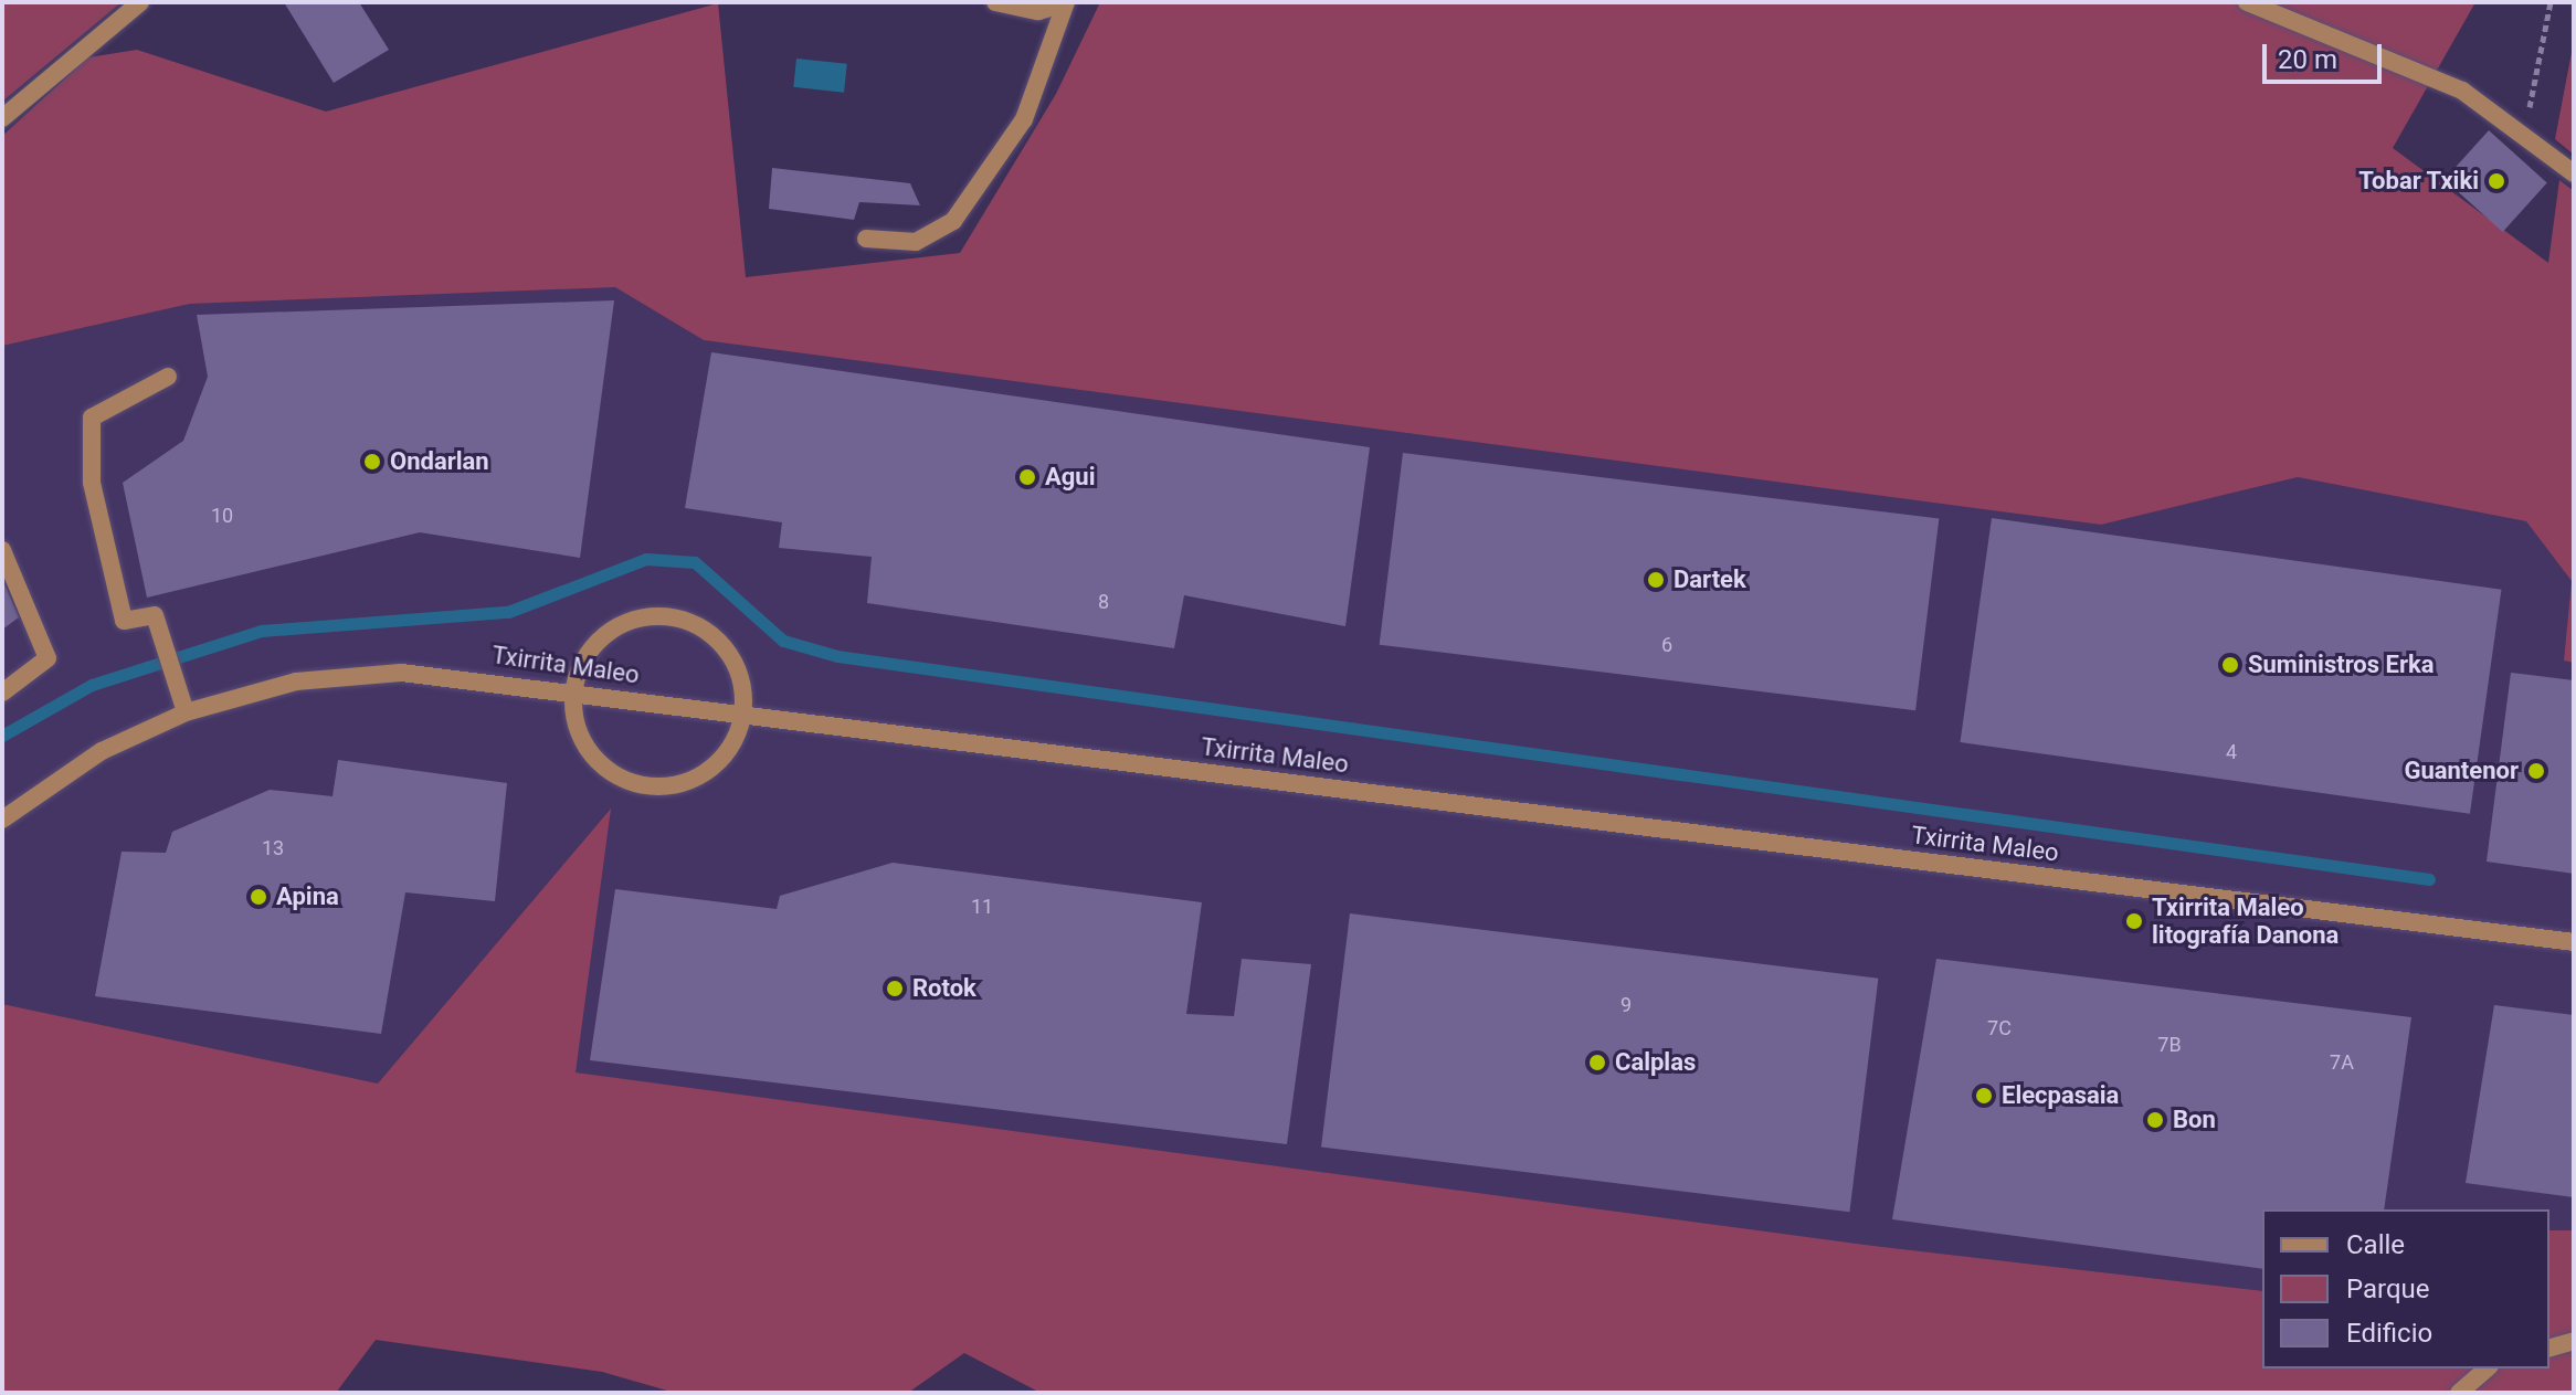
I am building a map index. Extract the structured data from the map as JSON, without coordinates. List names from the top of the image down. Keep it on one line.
{"streets":{"street":["Txirrita Maleo"]},"places":["Tobar Txiki","Ondarlan","Agui","Dartek","Suministros Erka","Guantenor","Apina","Txirrita Maleo litografía Danona","Rotok","Calplas","Elecpasaia","Bon"],"house_numbers":["10","8","6","4","13","11","9","7C","7B","7A"],"legend":["Calle","Parque","Edificio"],"scale_bar":"20 m"}
